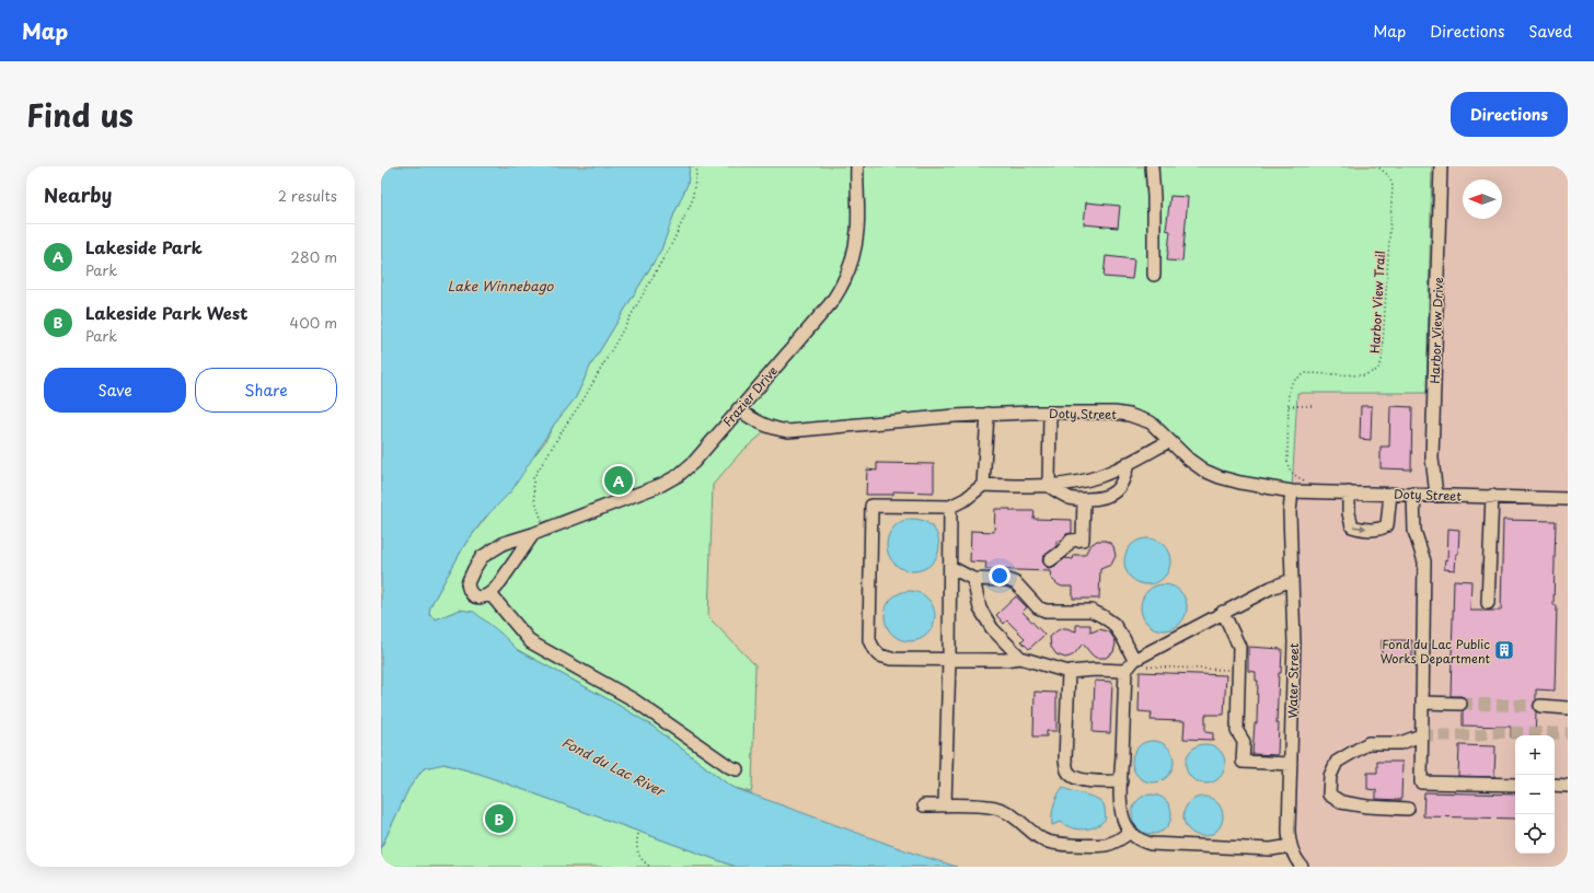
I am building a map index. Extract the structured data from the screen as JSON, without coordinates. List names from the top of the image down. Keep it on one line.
{"streets":{"street":["Harbor View Drive","Frazier Drive","Doty Street","Water Street"],"path":["Harbor View Trail"]},"crossings":[["Harbor View Drive","Doty Street"],["Frazier Drive","Doty Street"],["Doty Street","Water Street"]],"water":["Lake Winnebago","Fond du Lac River"],"places":{"building":["Fond du Lac Public Works Department"]},"north":"left","page":{"header":"Map","nav":["Map","Directions","Saved"],"title":"Find us","buttons":["Directions",["Save","Share"]],"heading":["Nearby","2 results"],"list":[{"mark":"A","name":"Lakeside Park","note":"Park","value":"280 m"},{"mark":"B","name":"Lakeside Park West","note":"Park","value":"400 m"}],"pins":["A","B"],"map_buttons":["+","−"]}}
